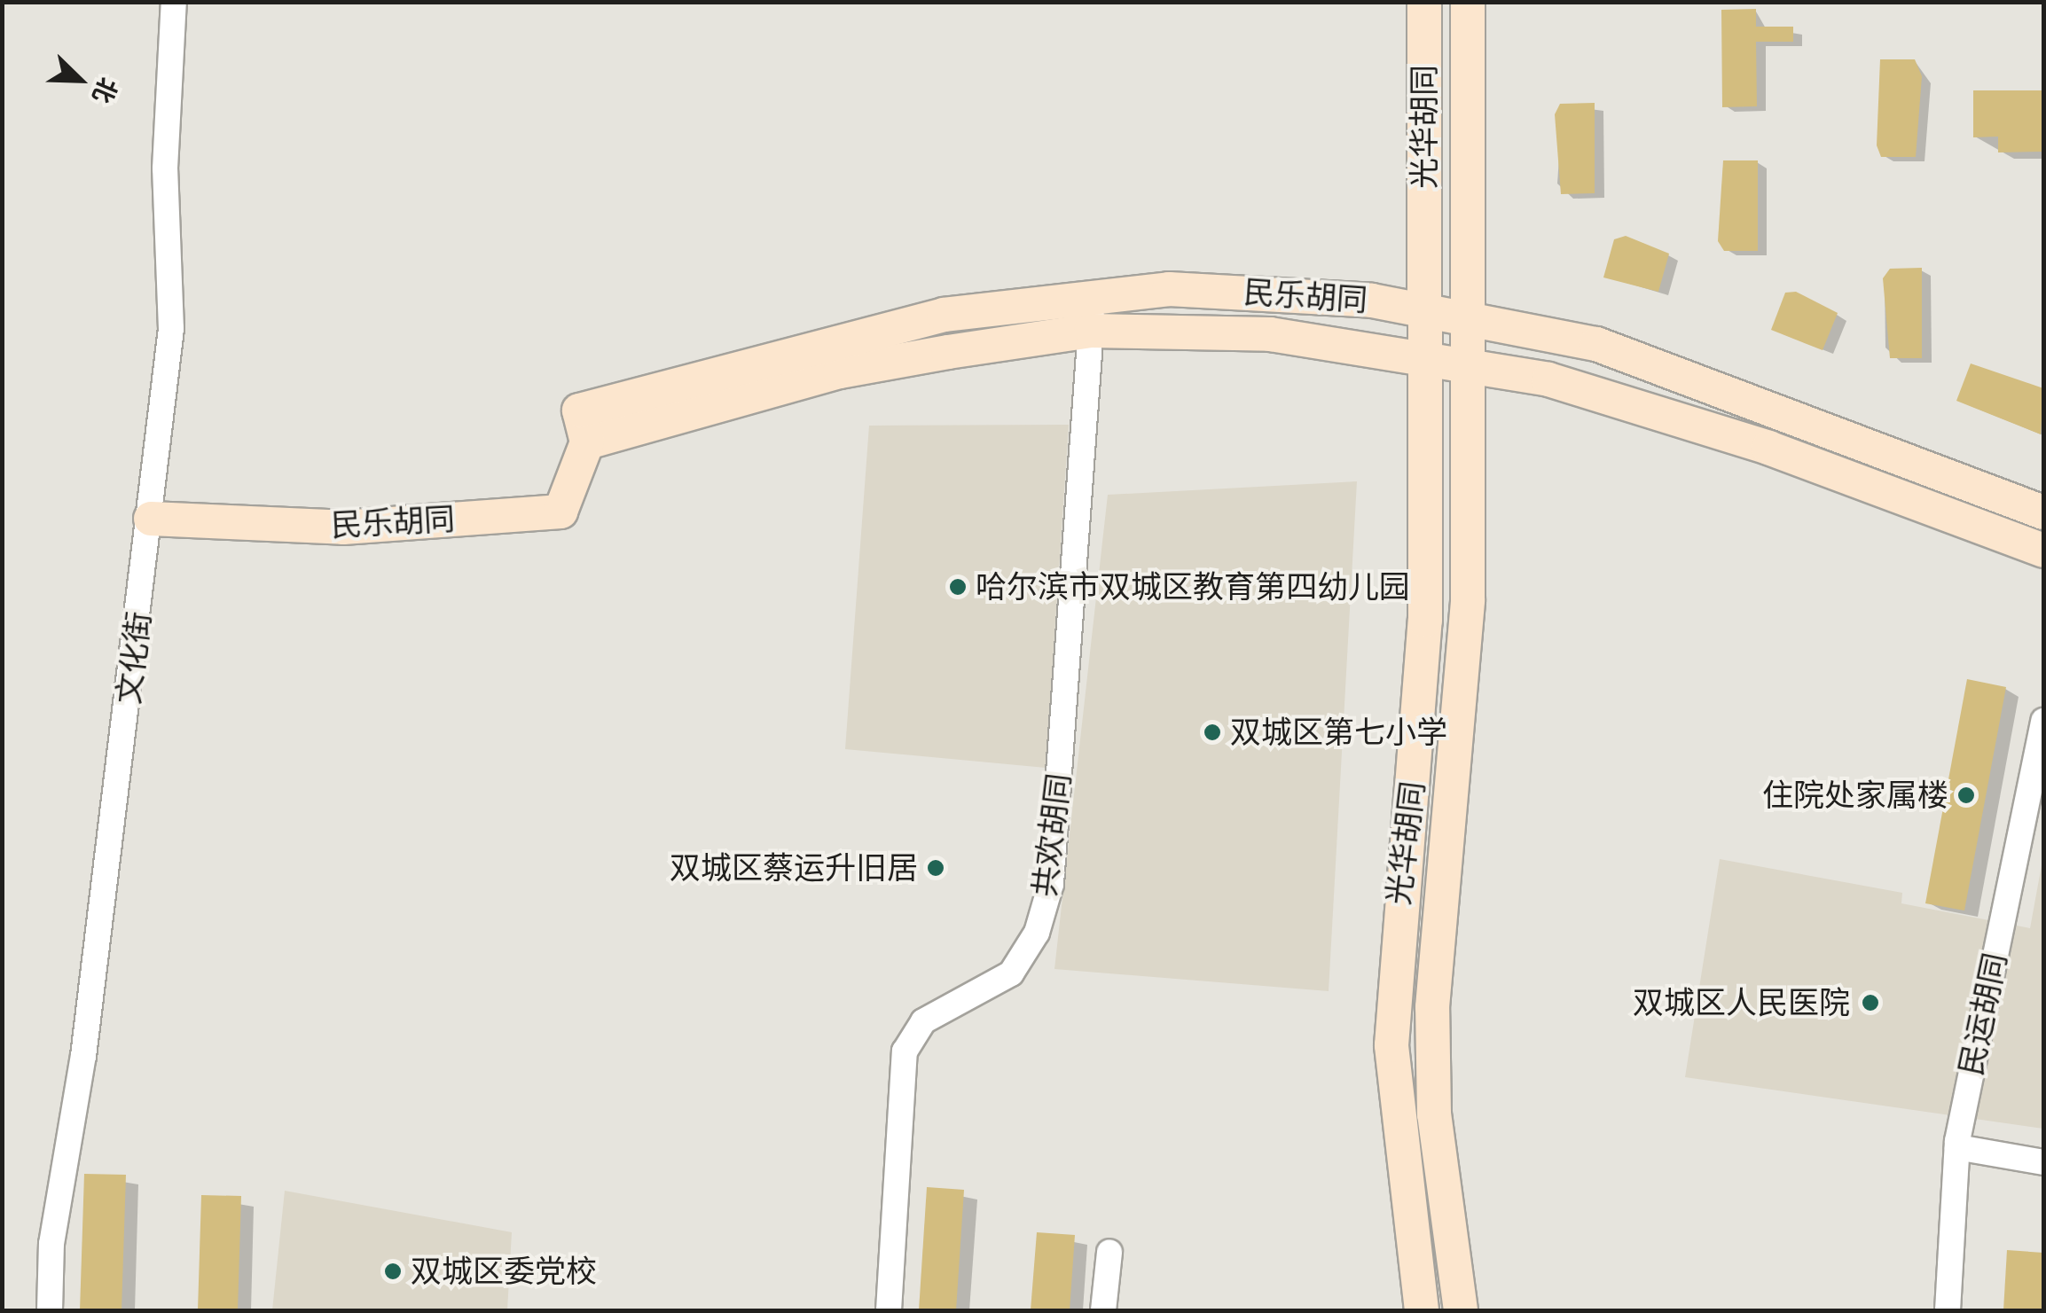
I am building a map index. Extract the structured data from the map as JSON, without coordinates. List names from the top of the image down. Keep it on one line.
{"streets":{"street":["光华胡同","民乐胡同","文化街","共欢胡同","民运胡同"]},"crossings":[["光华胡同","民乐胡同"],["民乐胡同","文化街"],["民乐胡同","共欢胡同"]],"places":["哈尔滨市双城区教育第四幼儿园","双城区第七小学","住院处家属楼","双城区蔡运升旧居","双城区人民医院","双城区委党校"],"north":"bottom right"}
